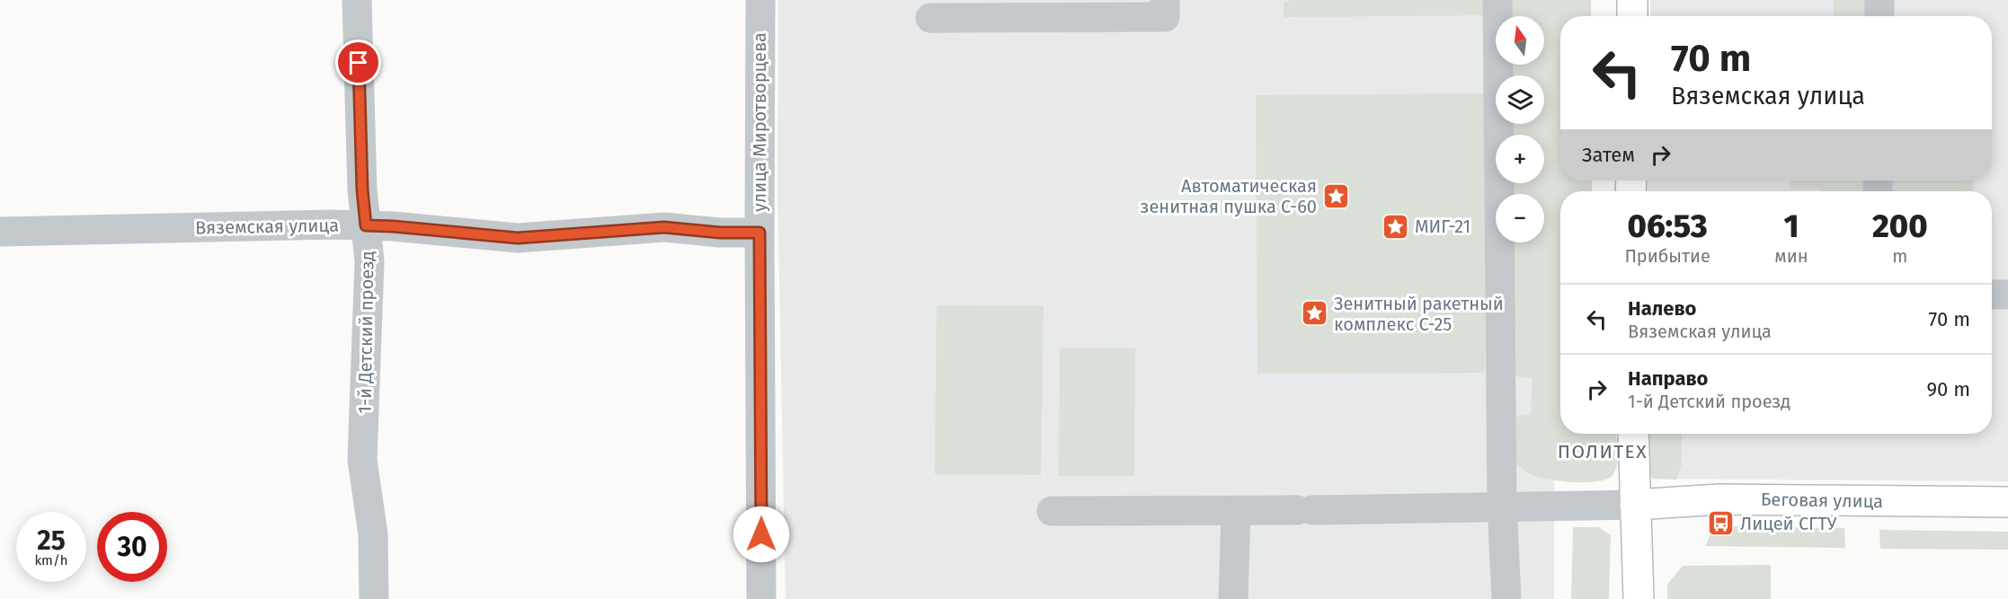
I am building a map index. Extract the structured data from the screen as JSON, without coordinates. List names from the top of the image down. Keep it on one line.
{"streets":{"main road":["Беговая улица"],"street":["улица Миротворцева","Вяземская улица","1-й Детский проезд"]},"crossings":[["улица Миротворцева","Вяземская улица"],["Вяземская улица","1-й Детский проезд"]],"districts":["ПОЛИТЕХ"],"places":{"place":["Автоматическая зенитная пушка С-60","МИГ-21","Зенитный ракетный комплекс С-25"],"bus stop":["Лицей СГТУ"]},"north":"top","page":{"map_buttons":["+","−"],"turn":["70 m","Вяземская улица"],"then":"Затем","eta":["06:53","Прибытие","1","мин","200","m"],"list":[{"name":"Налево","note":"Вяземская улица","value":"70 m"},{"name":"Направо","note":"1-й Детский проезд","value":"90 m"}],"speed":"25 km/h","limit":"30"}}
